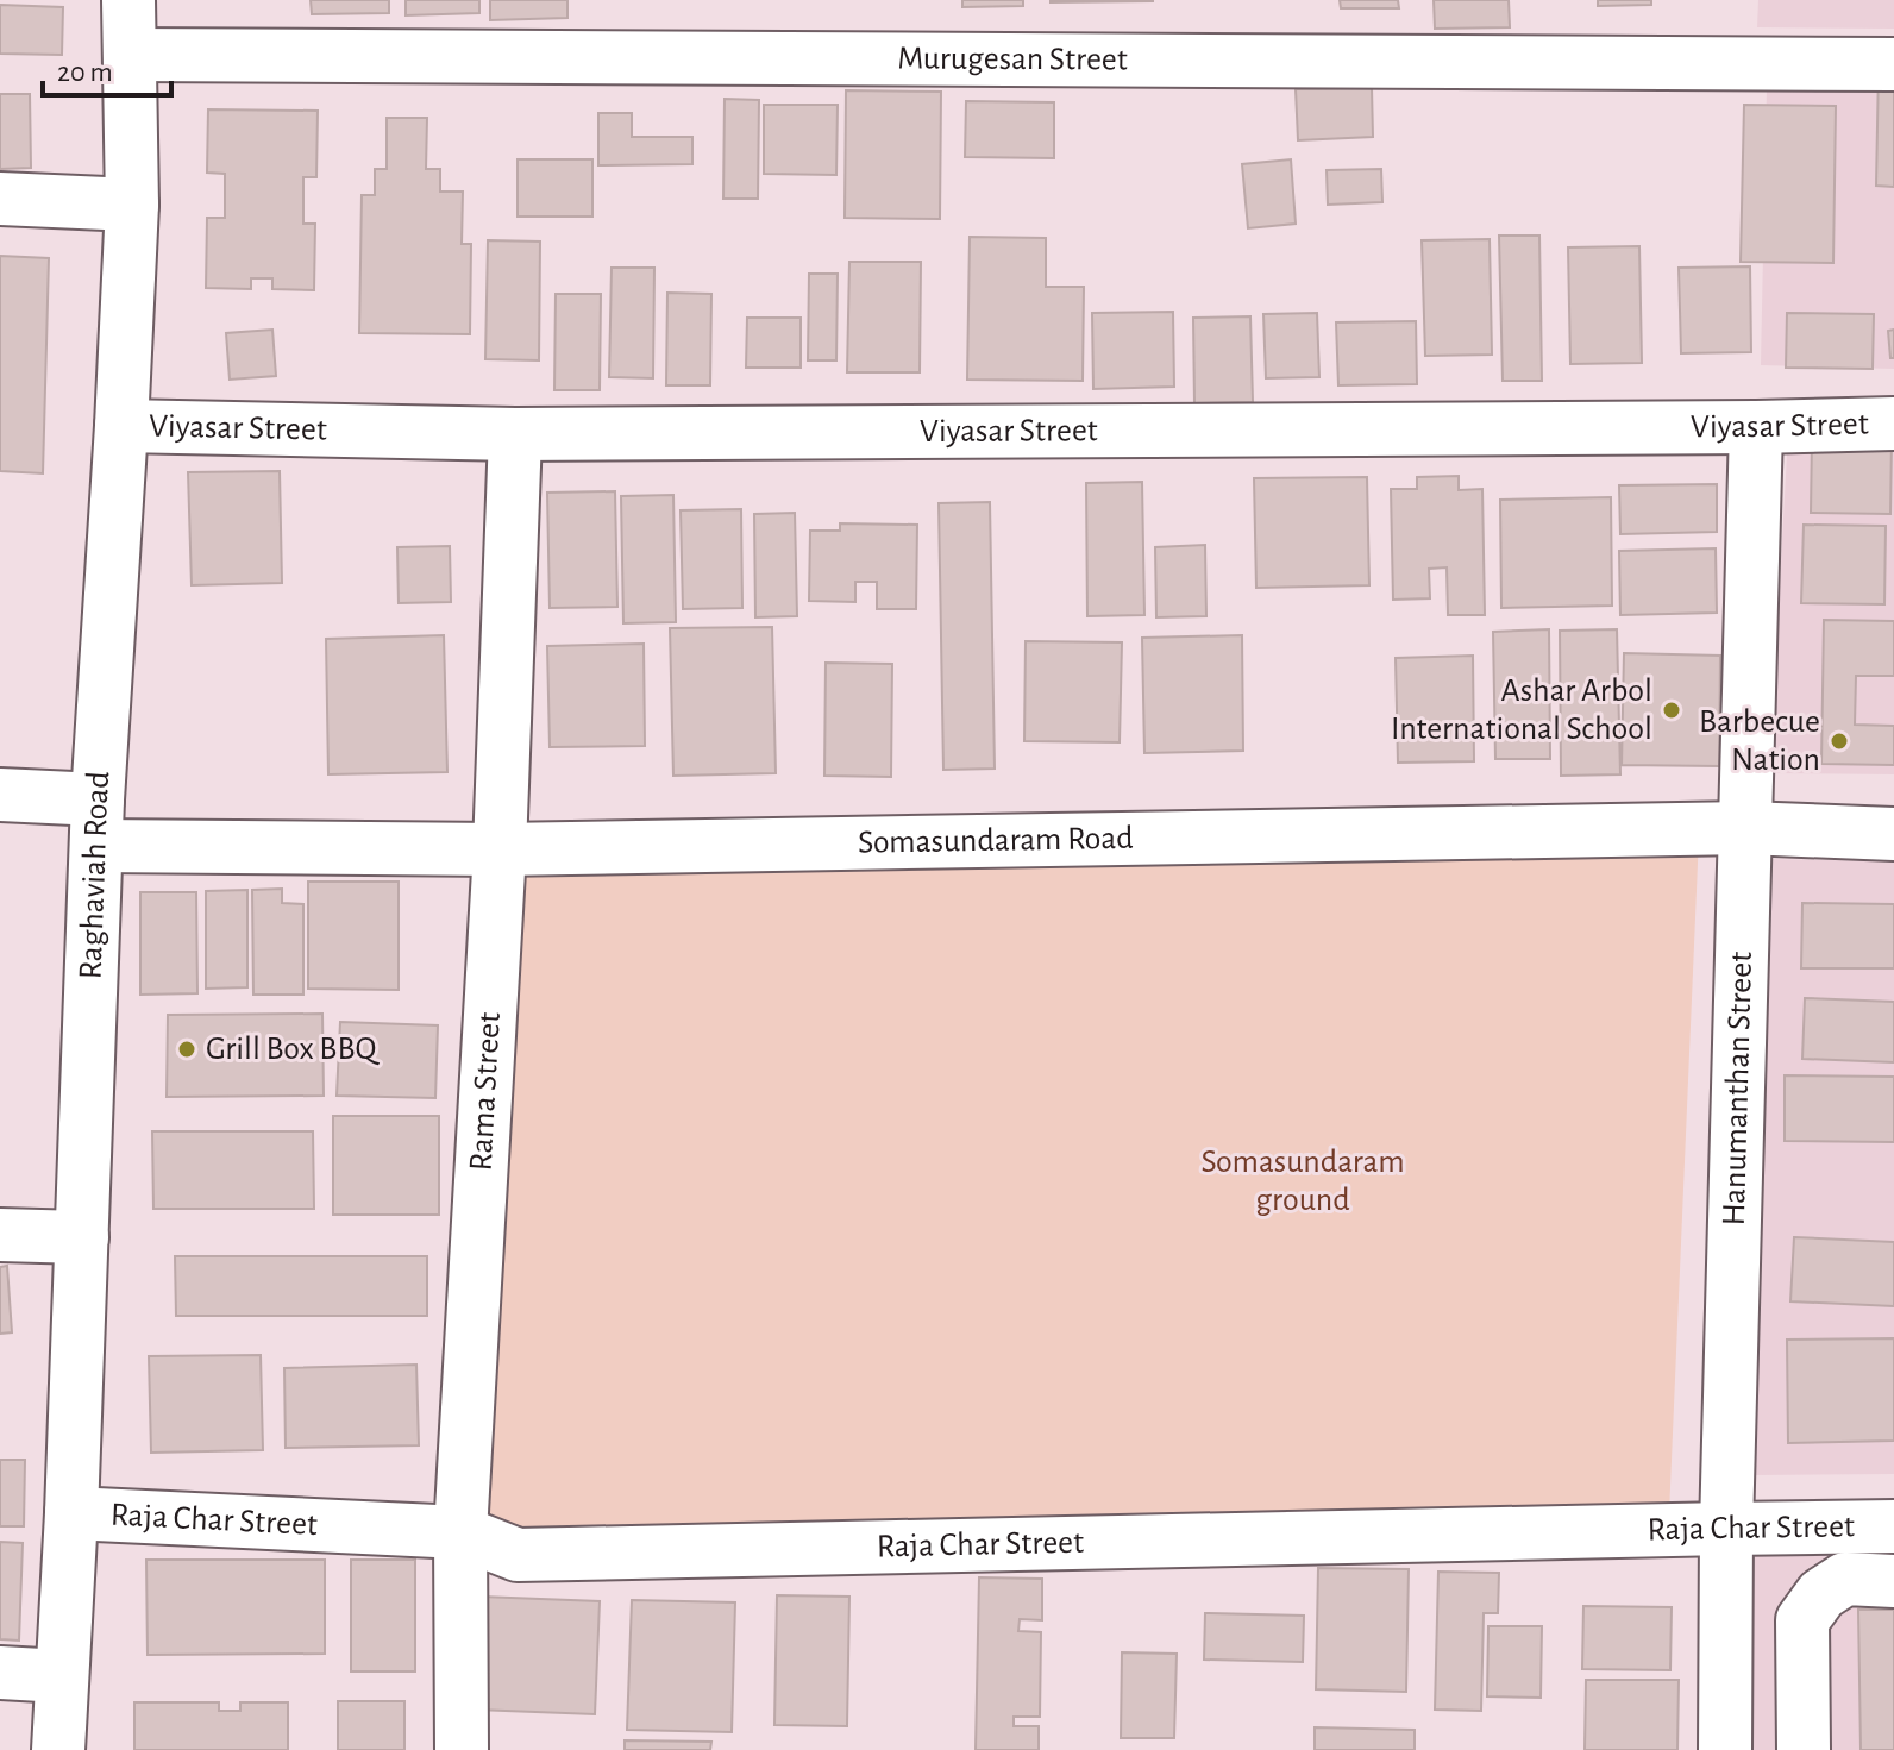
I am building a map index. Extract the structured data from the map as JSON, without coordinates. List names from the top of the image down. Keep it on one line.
{"streets":{"street":["Murugesan Street","Viyasar Street","Somasundaram Road","Raghaviah Road","Hanumanthan Street","Rama Street","Raja Char Street"]},"crossings":[["Murugesan Street","Raghaviah Road"],["Viyasar Street","Raghaviah Road"],["Viyasar Street","Hanumanthan Street"],["Viyasar Street","Rama Street"],["Somasundaram Road","Raghaviah Road"],["Somasundaram Road","Hanumanthan Street"],["Somasundaram Road","Rama Street"],["Raghaviah Road","Raja Char Street"],["Hanumanthan Street","Raja Char Street"],["Rama Street","Raja Char Street"]],"parks":["Somasundaram ground"],"places":["Ashar Arbol International School","Barbecue Nation","Grill Box BBQ"],"scale_bar":"20 m"}
